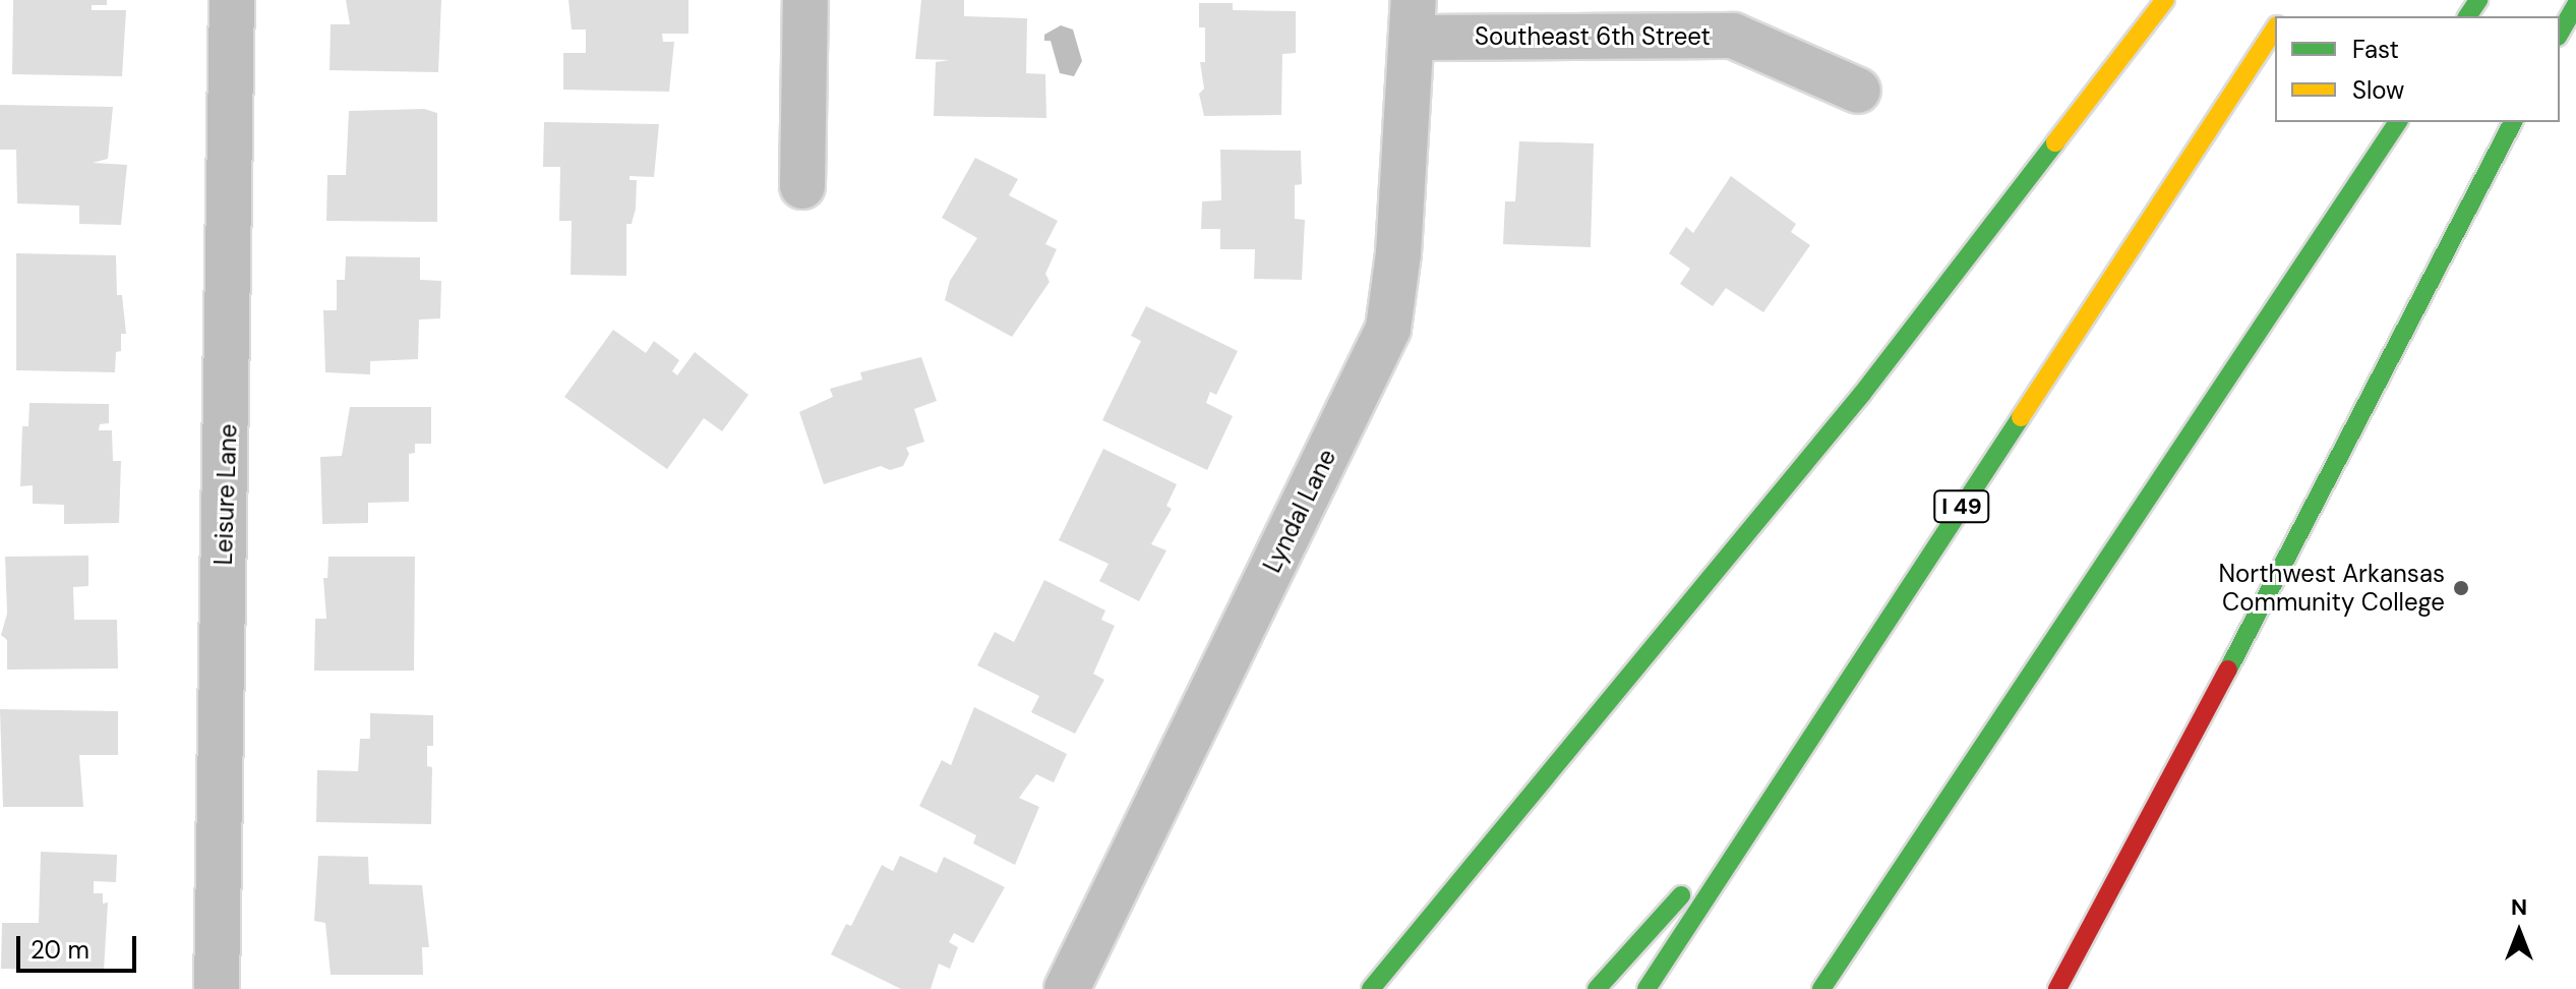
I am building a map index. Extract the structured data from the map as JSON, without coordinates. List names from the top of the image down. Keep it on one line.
{"streets":{"highway":["I 49"],"street":["Southeast 6th Street","Leisure Lane","Lyndal Lane"]},"crossings":[["Southeast 6th Street","Lyndal Lane"]],"places":["Northwest Arkansas Community College"],"legend":["Fast","Slow"],"scale_bar":"20 m","north":"top"}
